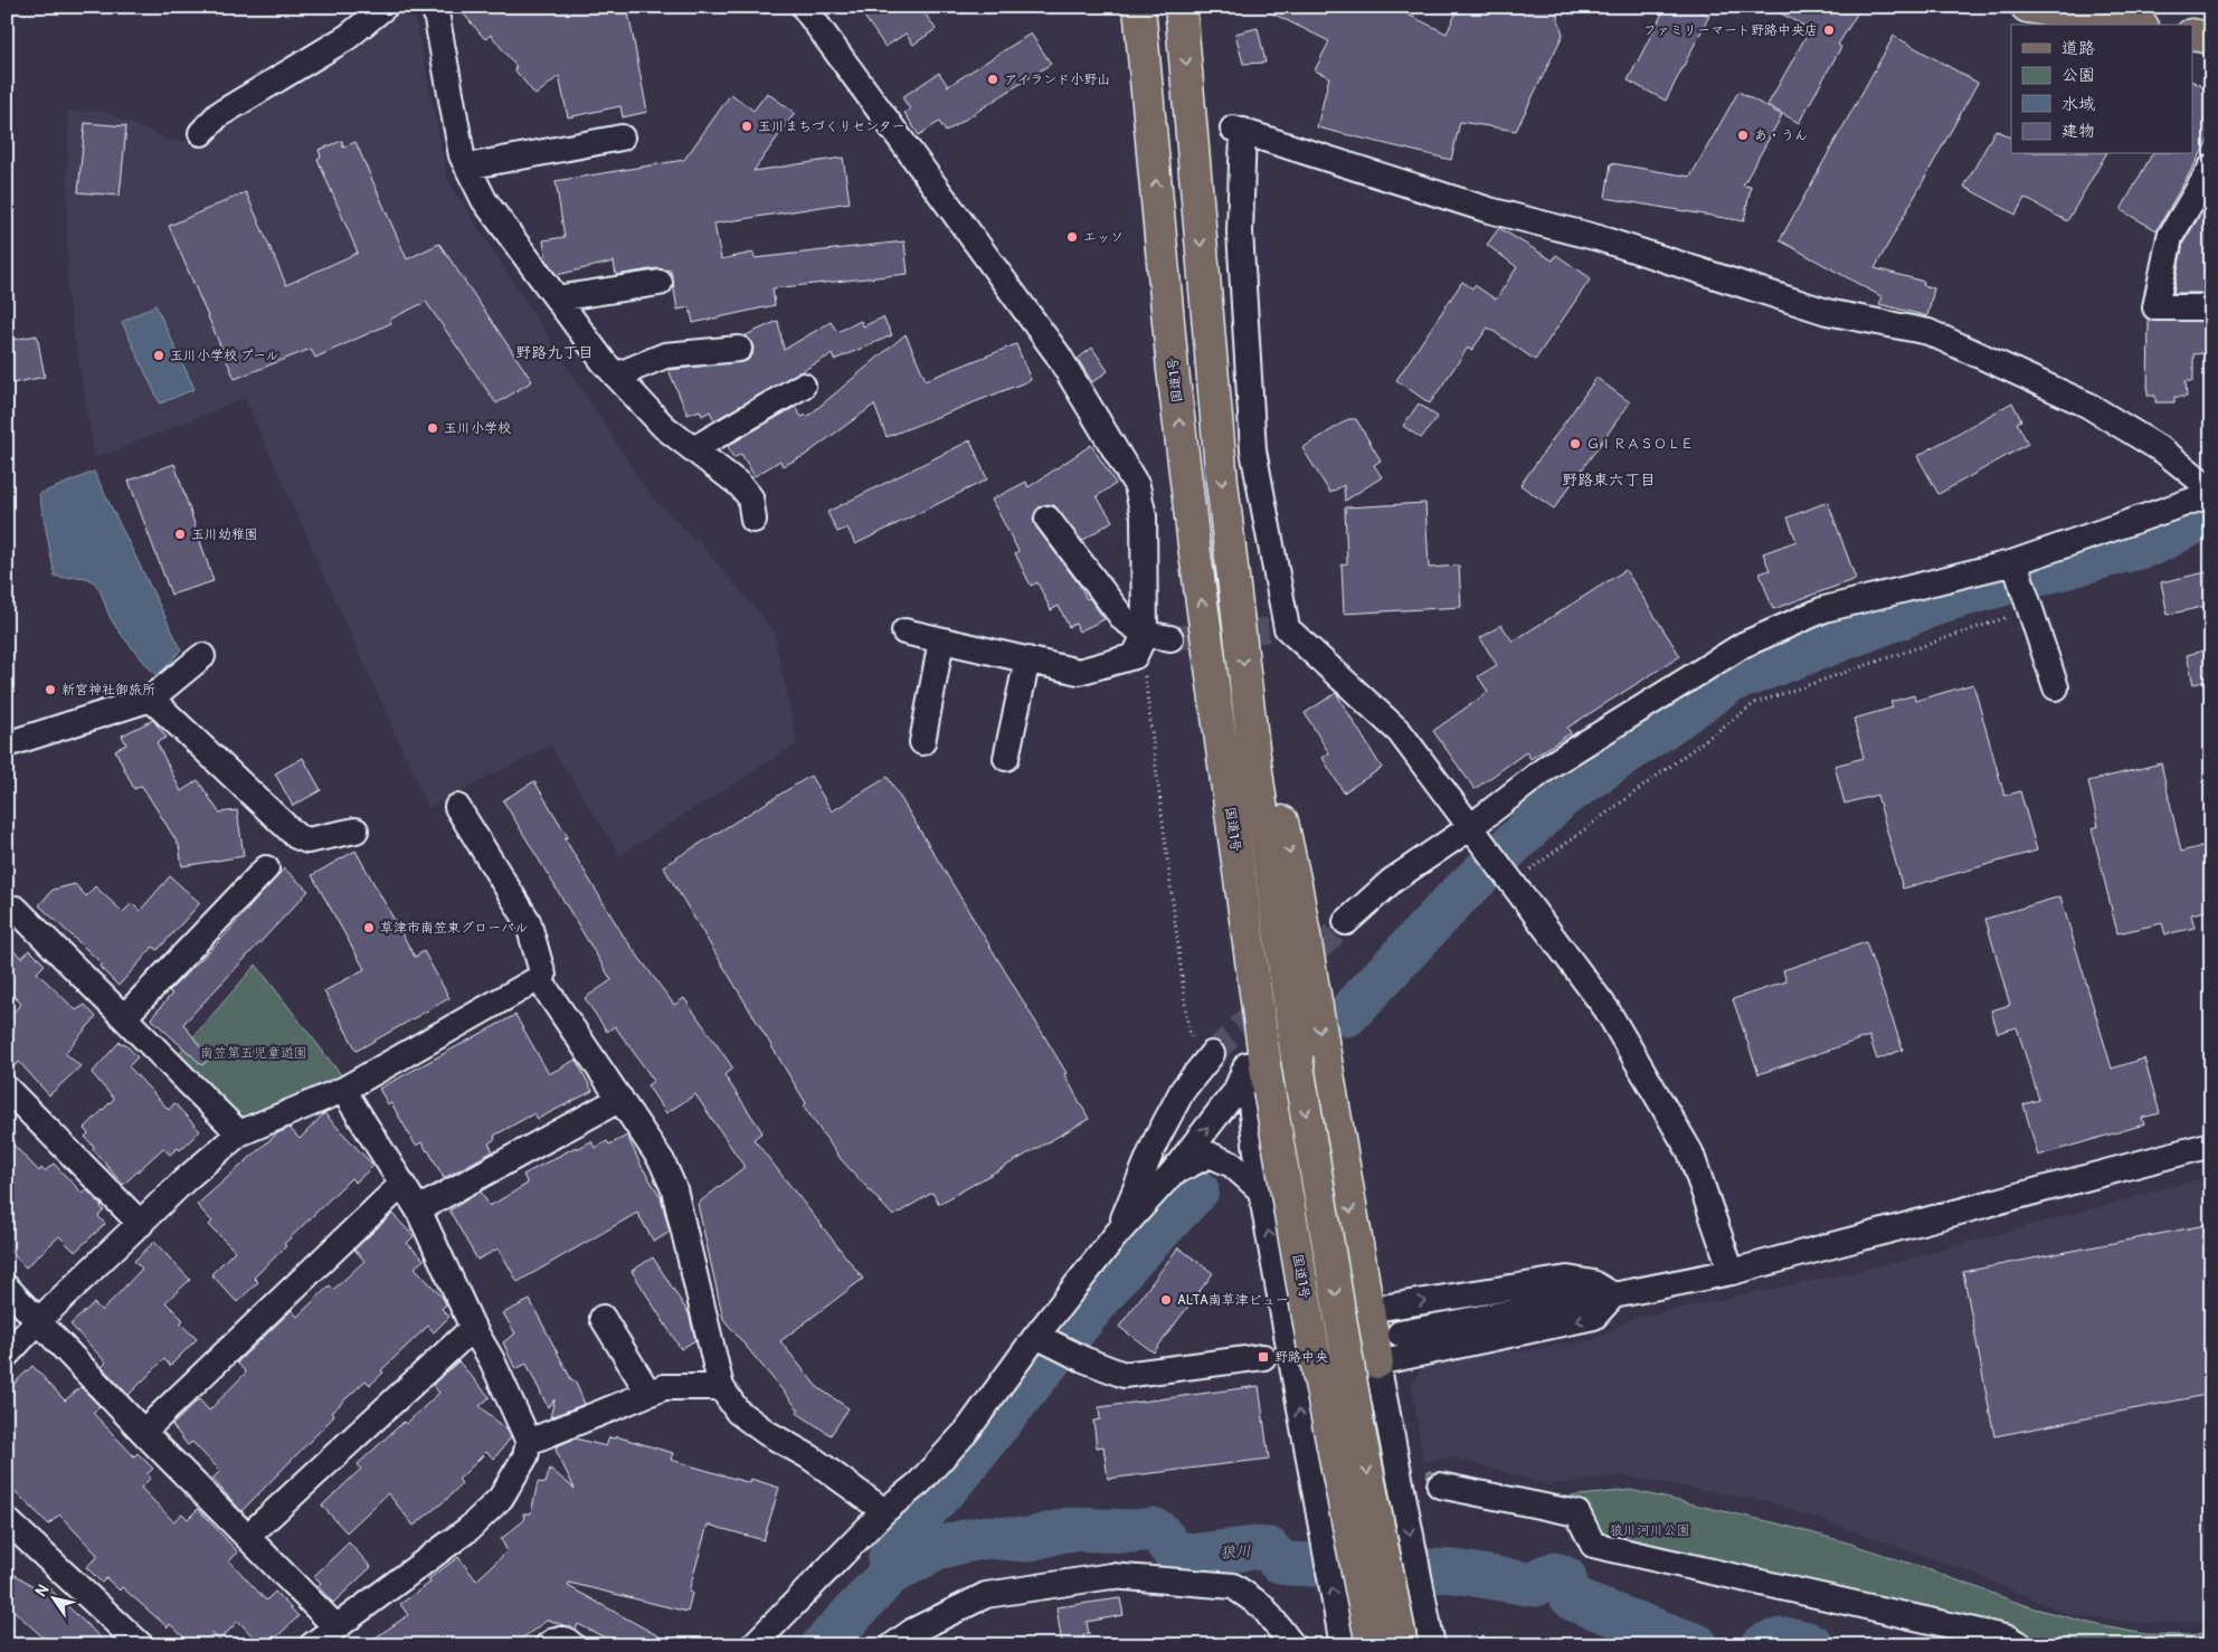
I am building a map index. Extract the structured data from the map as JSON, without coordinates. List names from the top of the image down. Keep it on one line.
{"streets":{"main road":["国道1号"]},"districts":["野路九丁目","野路東六丁目"],"water":["狼川"],"parks":["南笠第五児童遊園","狼川河川公園"],"places":{"other":["ファミリーマート野路中央店","アイランド小野山","玉川まちづくりセンター","あ・うん","エッソ","玉川小学校 プール","玉川小学校","ＧＩＲＡＳＯＬＥ","玉川幼稚園","新宮神社御旅所","草津市南笠東グローバル","ALTA南草津ビュー"],"transit":["野路中央"]},"legend":["道路","公園","水域","建物"],"north":"top left"}
